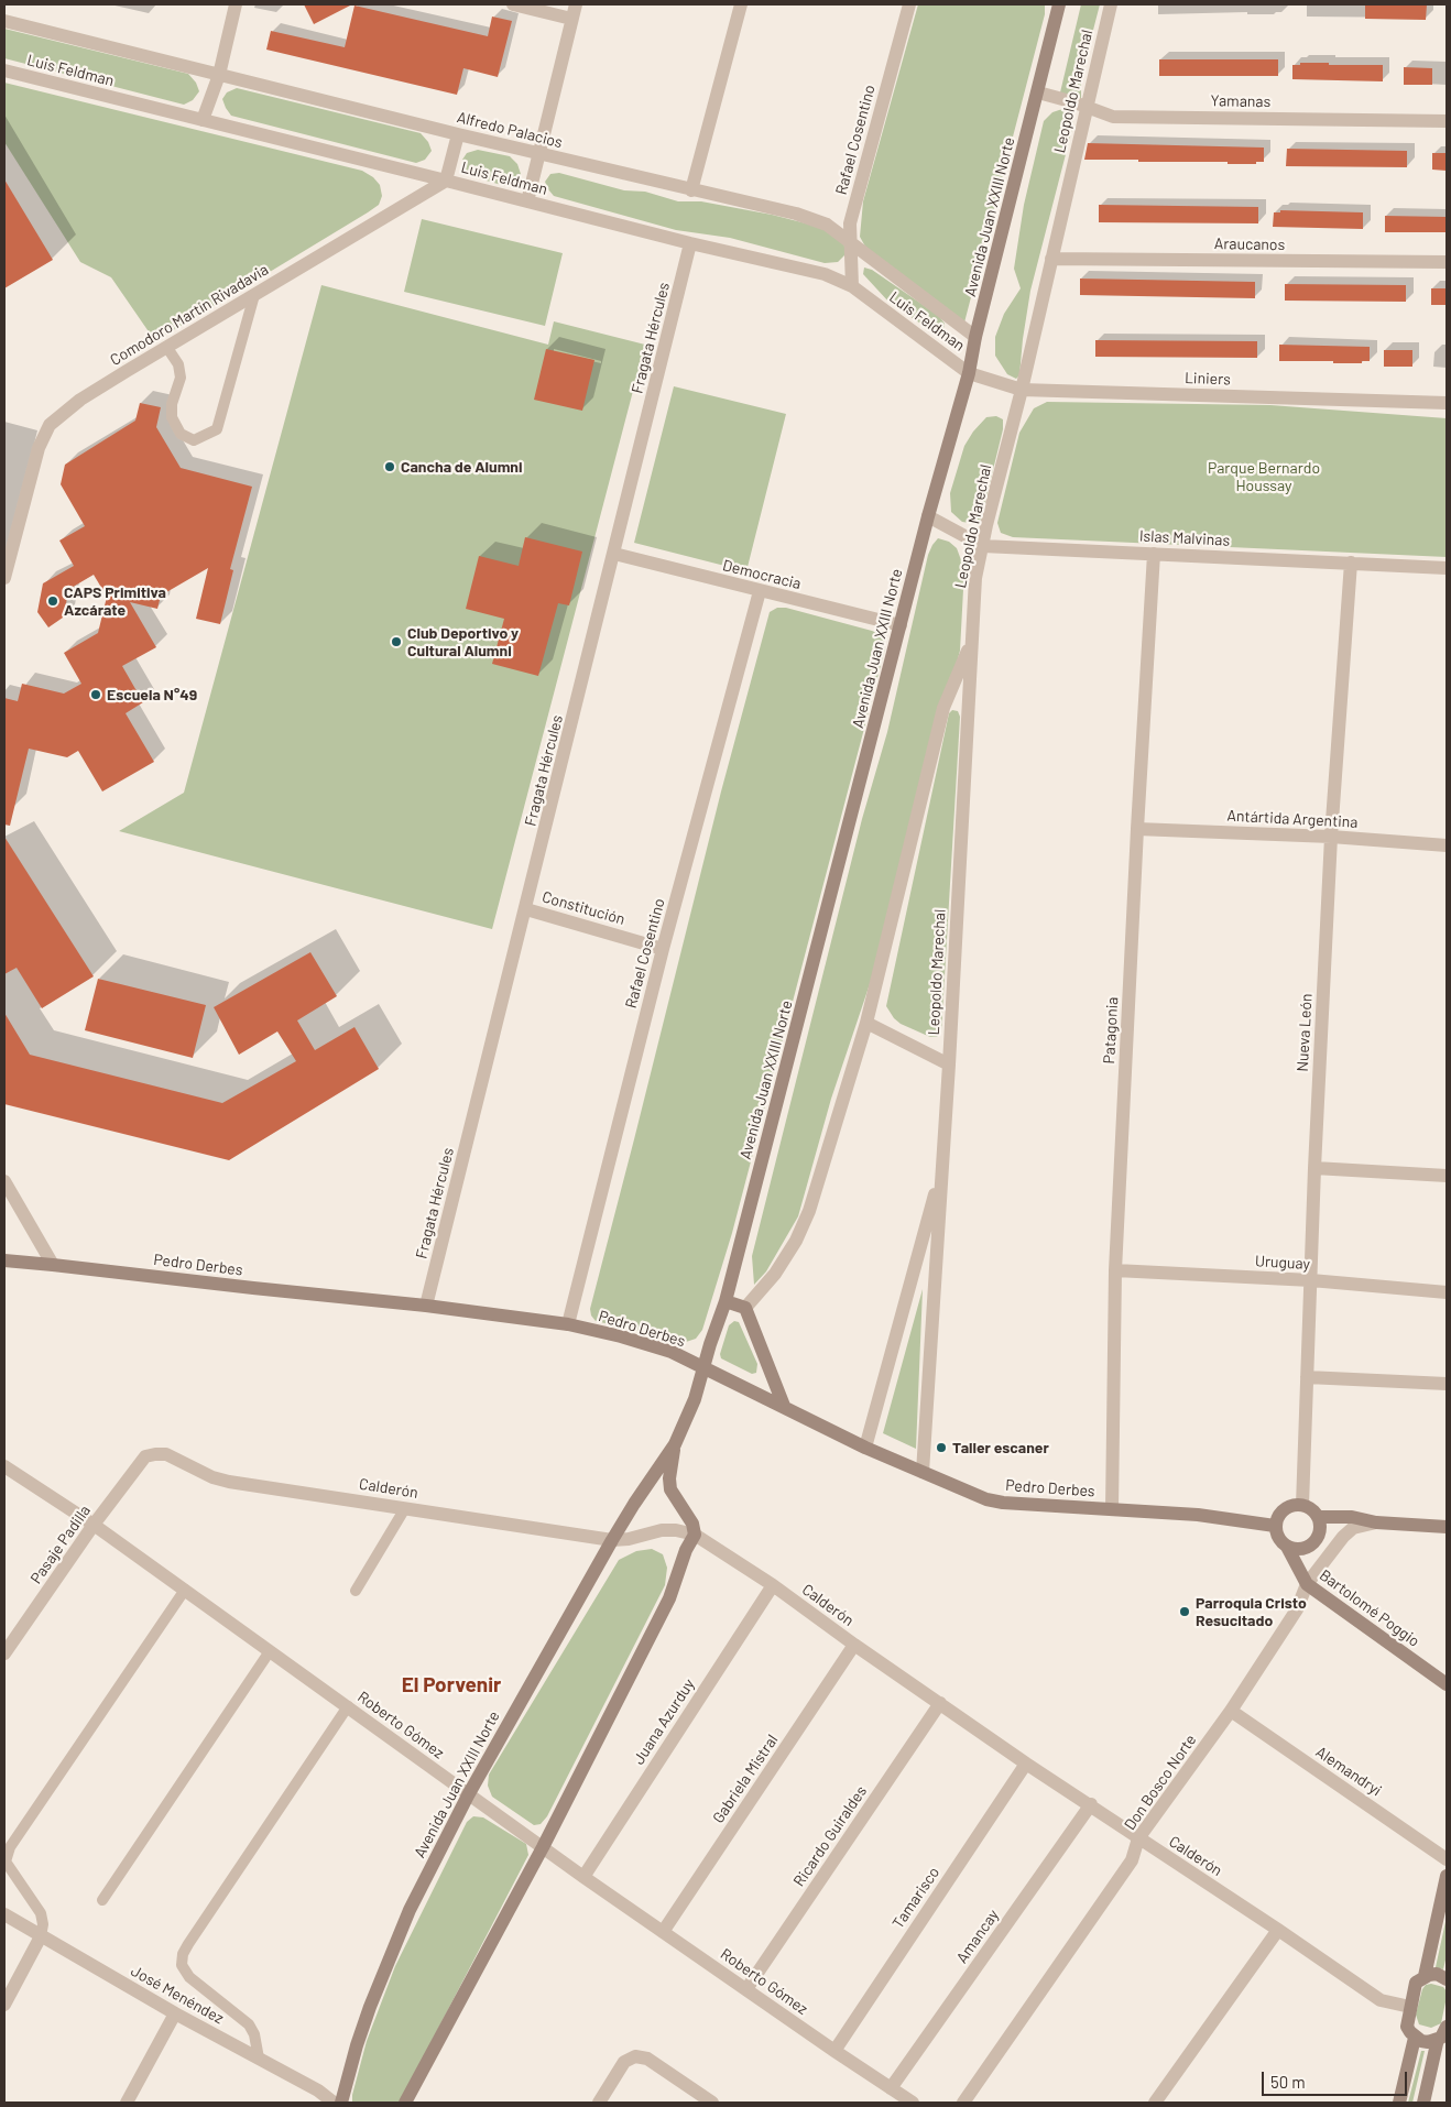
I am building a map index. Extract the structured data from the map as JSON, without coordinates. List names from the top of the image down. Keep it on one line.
{"streets":{"street":["Luis Feldman","Leopoldo Marechal","Yamanas","Alfredo Palacios","Rafael Cosentino","Avenida Juan XXIII Norte","Araucanos","Comodoro Martín Rivadavia","Fragata Hércules","Liniers","Islas Malvinas","Democracia","Antártida Argentina","Constitución","Patagonia","Nueva León","Uruguay","Pedro Derbes","Calderón","Pasaje Padilla","Bartolomé Poggio","Juana Azurduy","Roberto Gómez","Alemandryi","Gabriela Mistral","Don Bosco Norte","Ricardo Guiraldes","Tamarisco","Amancay","José Menéndez"]},"crossings":[["Luis Feldman","Rafael Cosentino"],["Luis Feldman","Avenida Juan XXIII Norte"],["Luis Feldman","Comodoro Martín Rivadavia"],["Luis Feldman","Fragata Hércules"],["Luis Feldman","Liniers"],["Leopoldo Marechal","Yamanas"],["Leopoldo Marechal","Araucanos"],["Leopoldo Marechal","Liniers"],["Leopoldo Marechal","Islas Malvinas"],["Leopoldo Marechal","Pedro Derbes"],["Yamanas","Avenida Juan XXIII Norte"],["Alfredo Palacios","Rafael Cosentino"],["Alfredo Palacios","Avenida Juan XXIII Norte"],["Rafael Cosentino","Democracia"],["Rafael Cosentino","Constitución"],["Rafael Cosentino","Pedro Derbes"],["Avenida Juan XXIII Norte","Liniers"],["Avenida Juan XXIII Norte","Islas Malvinas"],["Avenida Juan XXIII Norte","Democracia"],["Avenida Juan XXIII Norte","Pedro Derbes"],["Avenida Juan XXIII Norte","Calderón"],["Avenida Juan XXIII Norte","Roberto Gómez"],["Fragata Hércules","Democracia"],["Fragata Hércules","Constitución"],["Fragata Hércules","Pedro Derbes"],["Islas Malvinas","Patagonia"],["Islas Malvinas","Nueva León"],["Antártida Argentina","Patagonia"],["Antártida Argentina","Nueva León"],["Patagonia","Uruguay"],["Patagonia","Pedro Derbes"],["Nueva León","Uruguay"],["Nueva León","Pedro Derbes"],["Nueva León","Bartolomé Poggio"],["Pedro Derbes","Bartolomé Poggio"],["Calderón","Pasaje Padilla"],["Calderón","Juana Azurduy"],["Calderón","Gabriela Mistral"],["Calderón","Don Bosco Norte"],["Calderón","Ricardo Guiraldes"],["Calderón","Tamarisco"],["Calderón","Amancay"],["Pasaje Padilla","Roberto Gómez"],["Bartolomé Poggio","Don Bosco Norte"],["Juana Azurduy","Roberto Gómez"],["Roberto Gómez","Gabriela Mistral"],["Roberto Gómez","Ricardo Guiraldes"],["Roberto Gómez","Tamarisco"],["Roberto Gómez","Amancay"],["Alemandryi","Don Bosco Norte"]],"districts":["El Porvenir"],"parks":["Parque Bernardo Houssay"],"places":["Cancha de Alumni","CAPS Primitiva Azcárate","Club Deportivo y Cultural Alumni","Escuela N°49","Taller escaner","Parroquia Cristo Resucitado"],"scale_bar":"50 m"}
